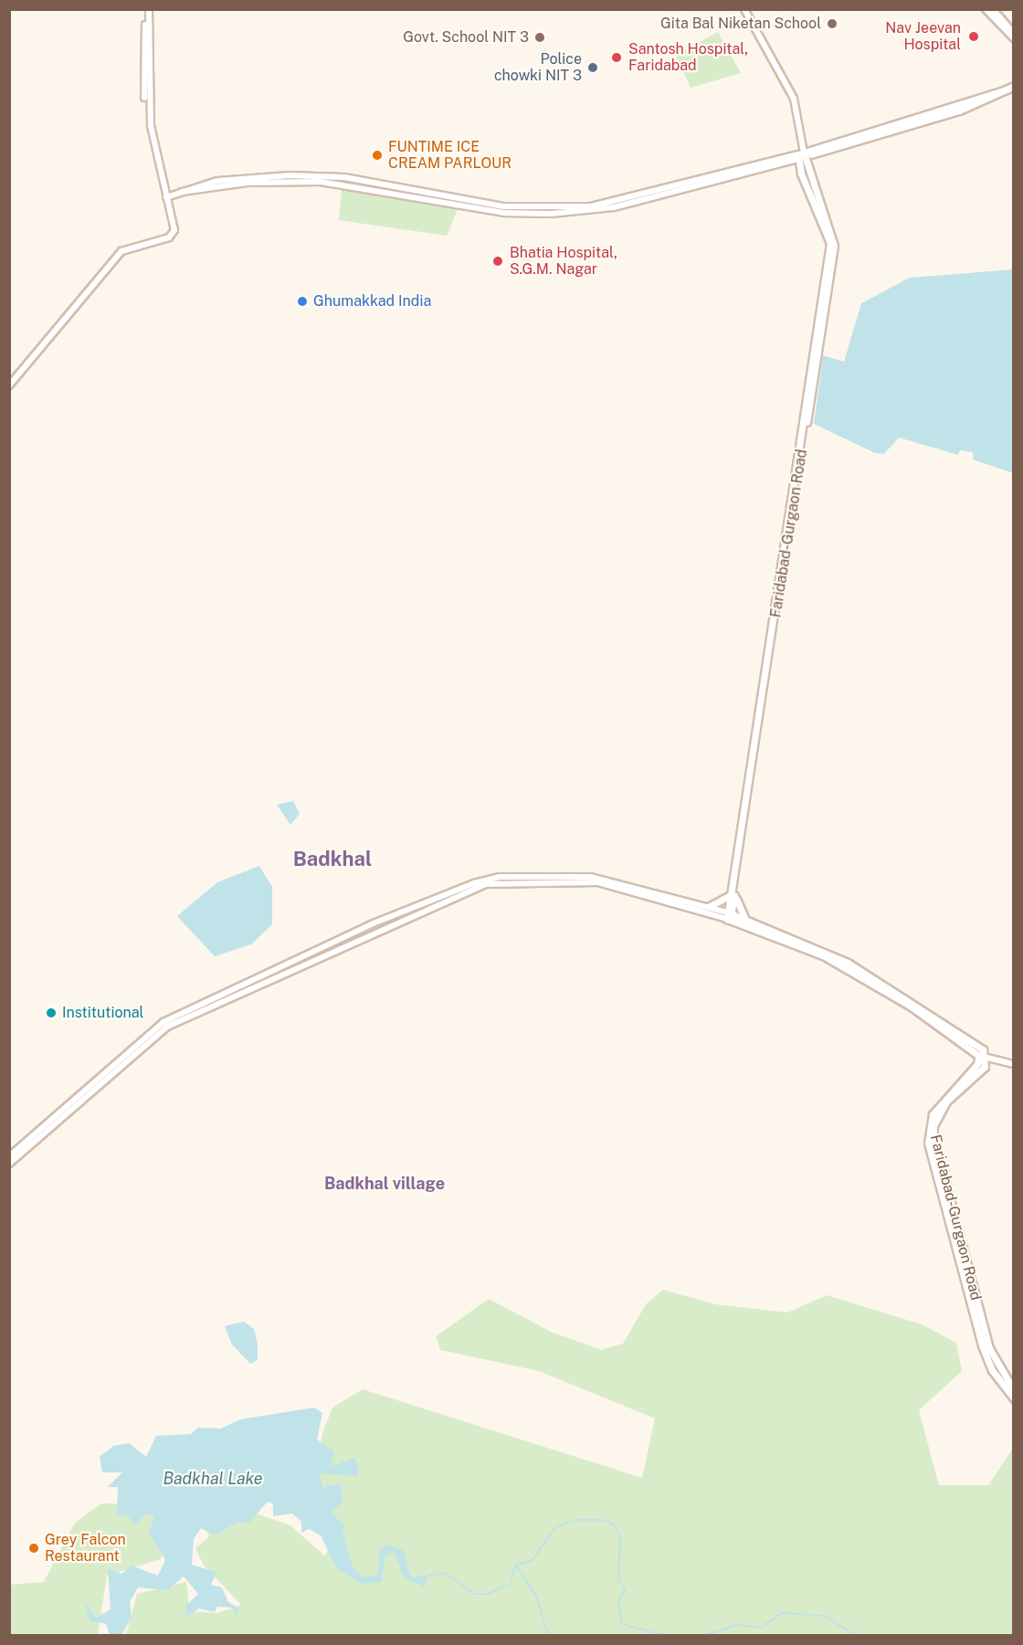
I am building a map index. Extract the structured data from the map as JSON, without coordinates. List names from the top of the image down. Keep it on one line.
{"streets":{"main road":["Faridabad-Gurgaon Road"]},"districts":["Badkhal","Badkhal village"],"water":["Badkhal Lake"],"places":["Gita Bal Niketan School","Nav Jeevan Hospital","Govt. School NIT 3","Santosh Hospital, Faridabad","Police chowki NIT 3","FUNTIME ICE CREAM PARLOUR","Bhatia Hospital, S.G.M. Nagar","Ghumakkad India","Institutional","Grey Falcon Restaurant"]}
